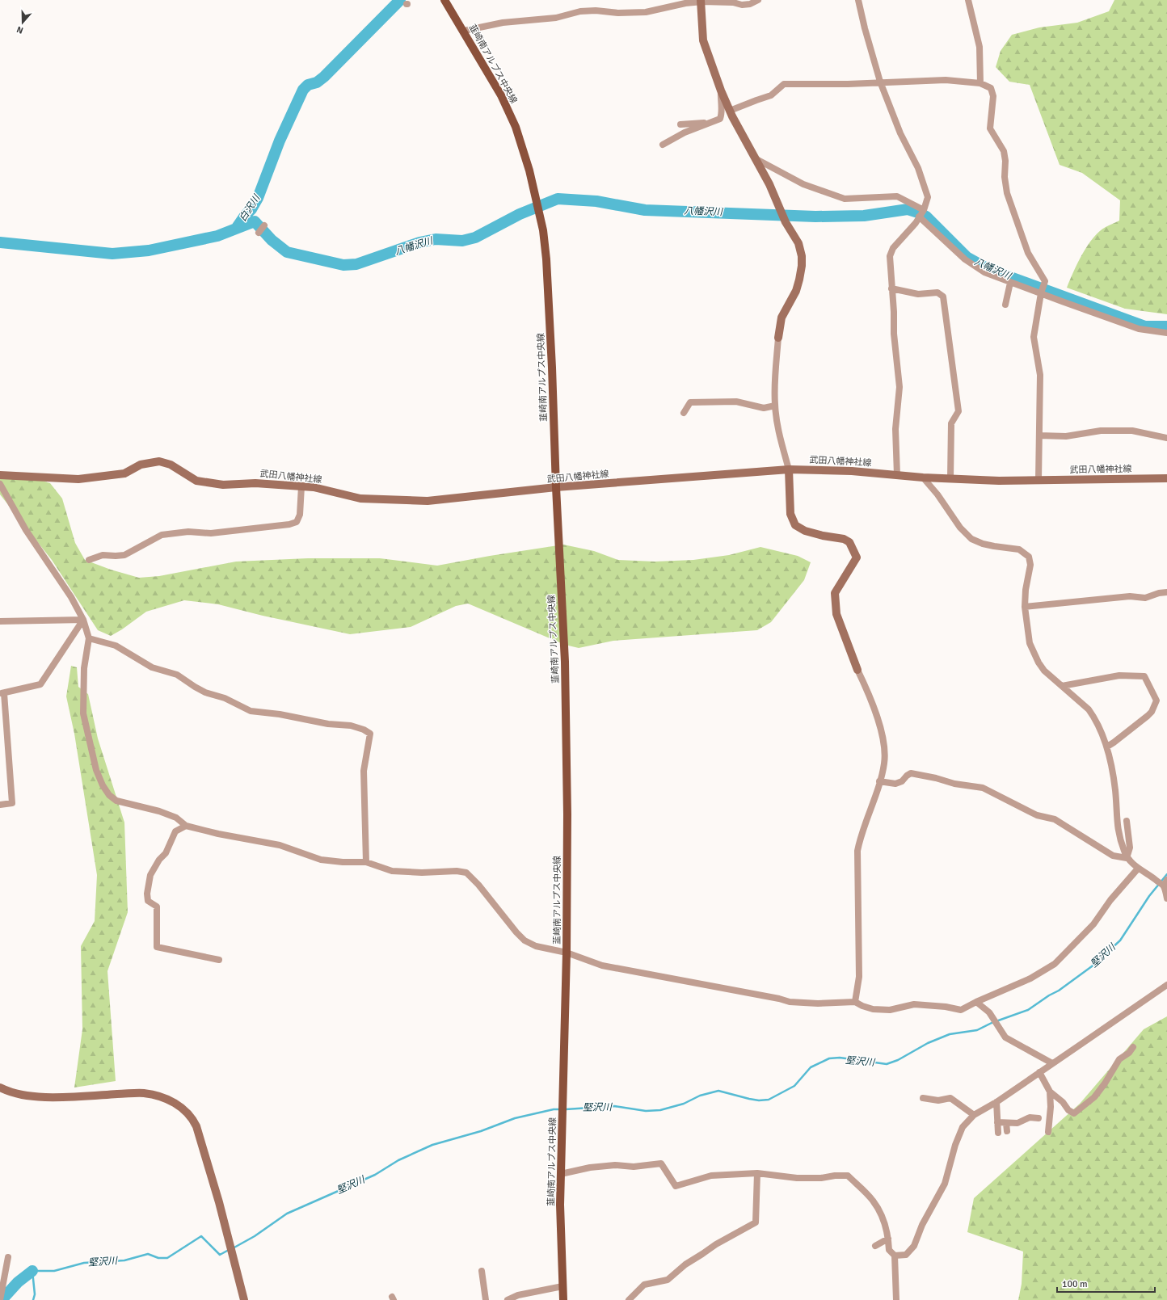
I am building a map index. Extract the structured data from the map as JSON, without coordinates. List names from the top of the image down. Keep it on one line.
{"streets":{"main road":["韮崎南アルプス中央線","武田八幡神社線"]},"crossings":[["韮崎南アルプス中央線","武田八幡神社線"]],"water":["白沢川","八幡沢川","堅沢川"],"scale_bar":"100 m","north":"bottom"}
